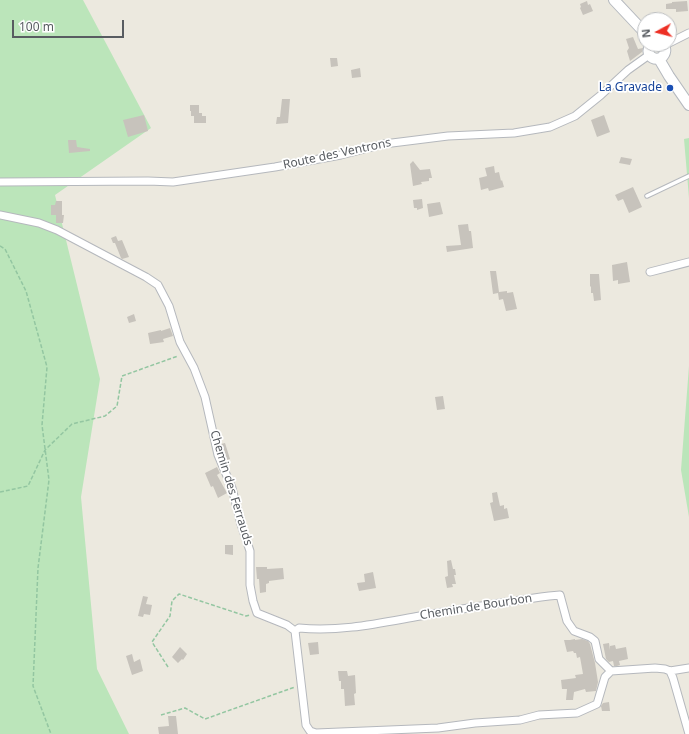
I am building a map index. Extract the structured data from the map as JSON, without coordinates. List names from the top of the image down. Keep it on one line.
{"streets":{"street":["Route des Ventrons","Chemin des Ferrauds","Chemin de Bourbon"]},"places":["La Gravade"],"scale_bar":"100 m","north":"left"}
